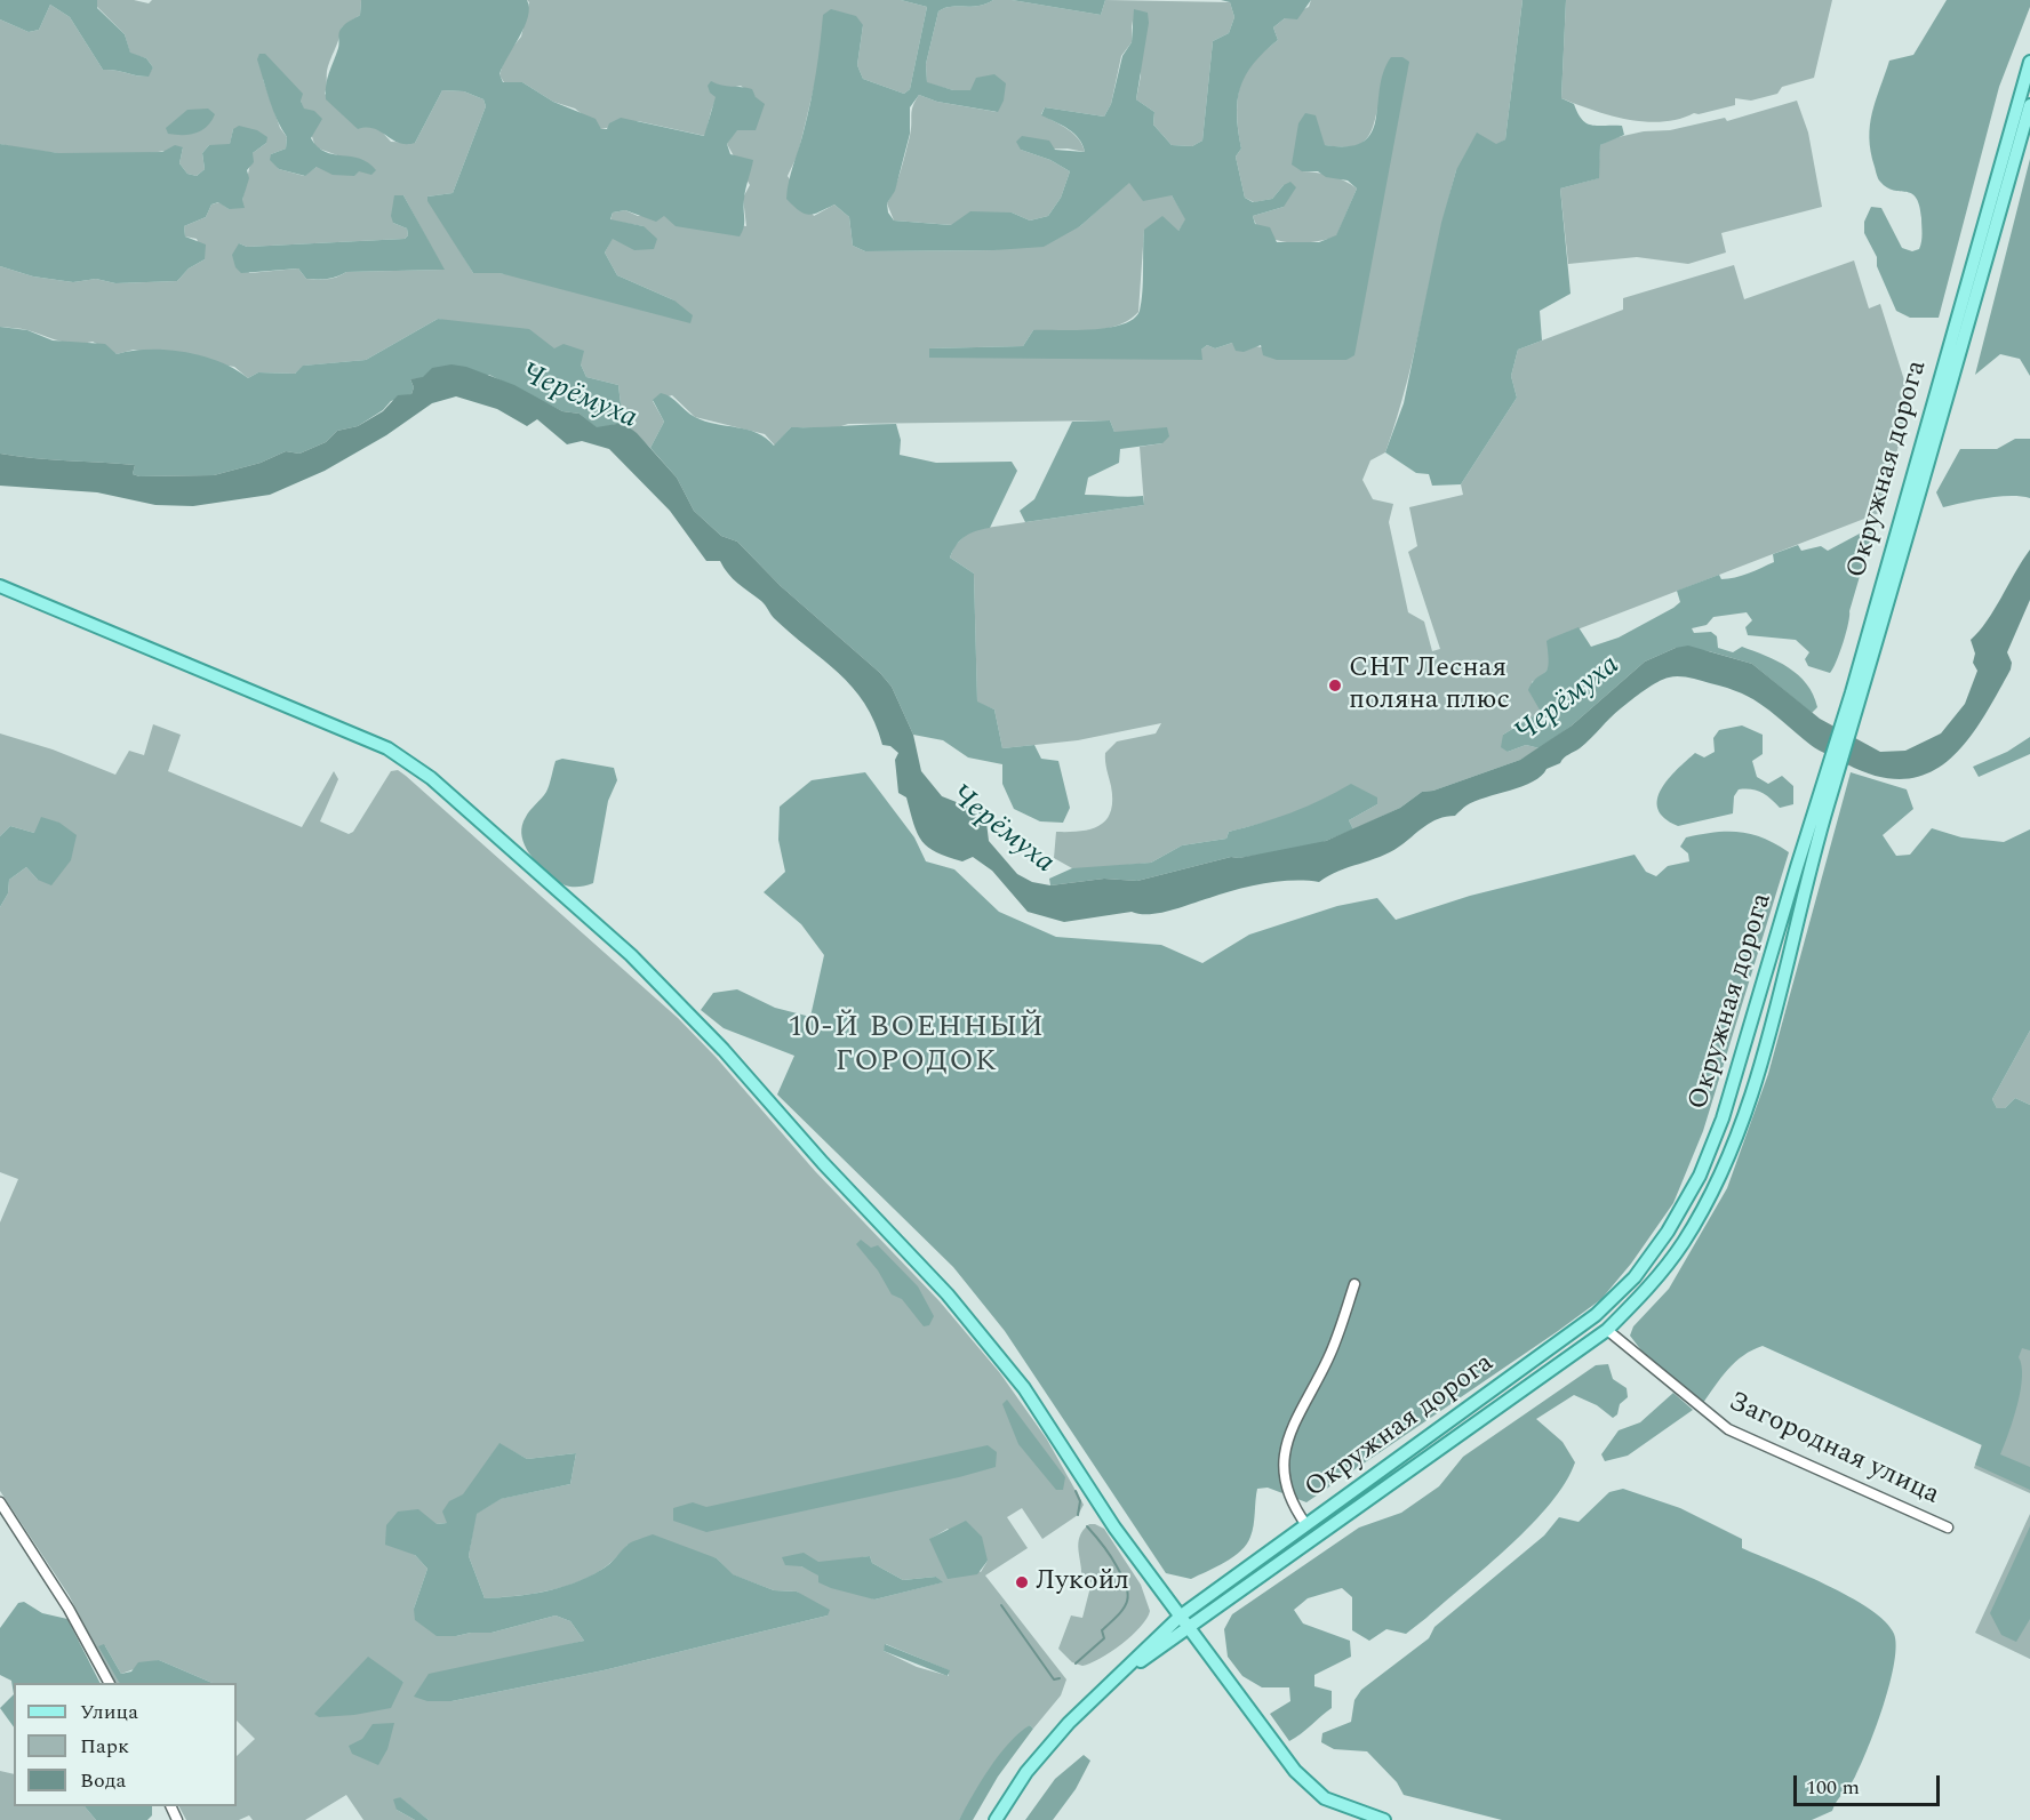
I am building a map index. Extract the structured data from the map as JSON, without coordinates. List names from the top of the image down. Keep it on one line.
{"streets":{"main road":["Окружная дорога"],"street":["Загородная улица"]},"crossings":[["Окружная дорога","Загородная улица"]],"districts":["10-Й ВОЕННЫЙ ГОРОДОК"],"water":["Черёмуха"],"places":["СНТ Лесная поляна плюс","Лукойл"],"legend":["Улица","Парк","Вода"],"scale_bar":"100 m"}
